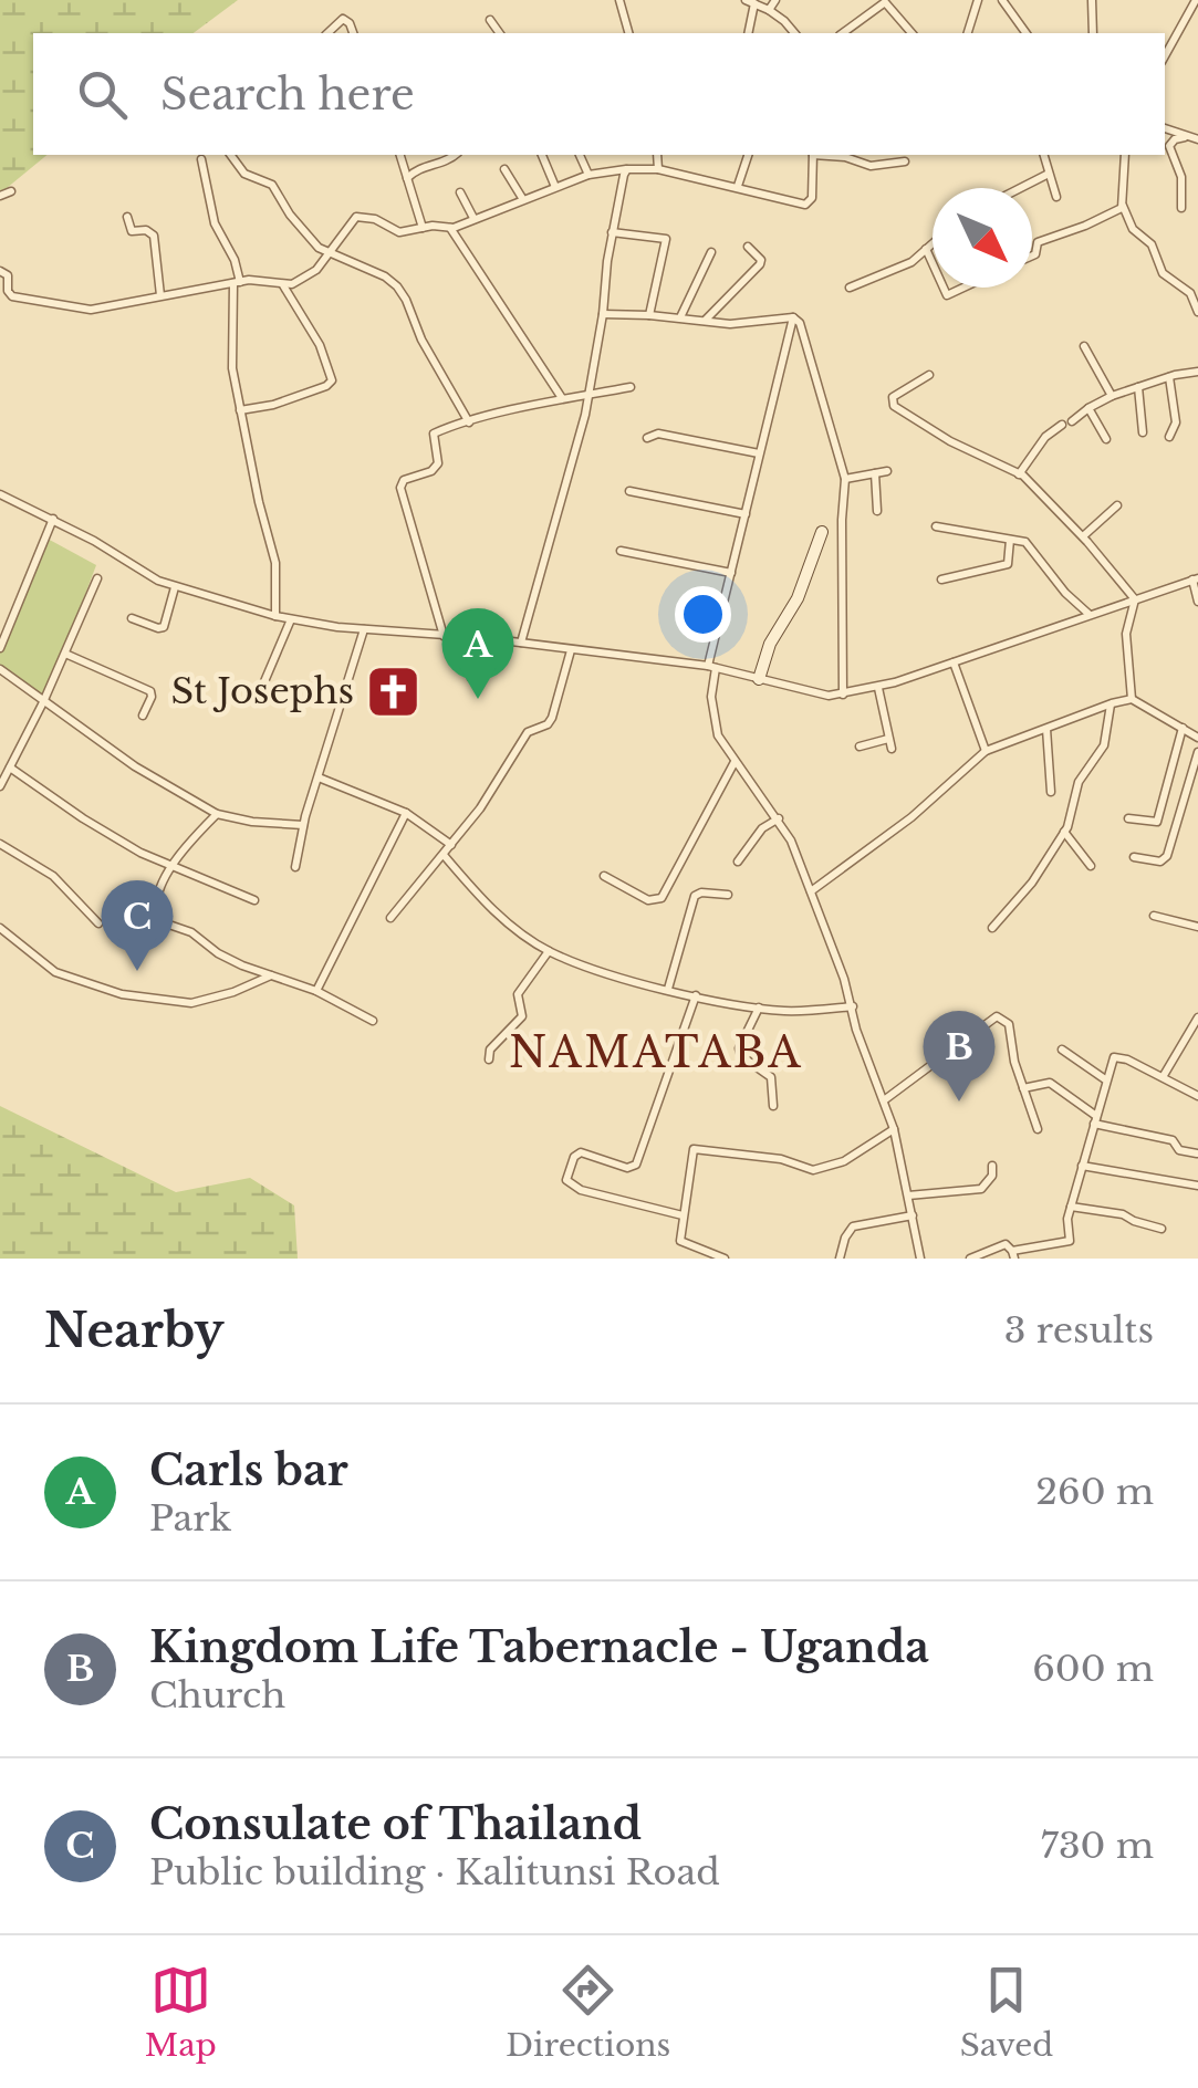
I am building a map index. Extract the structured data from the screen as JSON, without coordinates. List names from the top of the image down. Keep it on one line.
{"districts":["NAMATABA"],"places":{"church":["St Josephs"]},"north":"bottom right","page":{"search":"Search here","pins":["A","C","B"],"heading":["Nearby","3 results"],"list":[{"mark":"A","name":"Carls bar","note":"Park","value":"260 m"},{"mark":"B","name":"Kingdom Life Tabernacle - Uganda","note":"Church","value":"600 m"},{"mark":"C","name":"Consulate of Thailand","note":"Public building · Kalitunsi Road","value":"730 m"}],"nav":["Map","Directions","Saved"]}}
